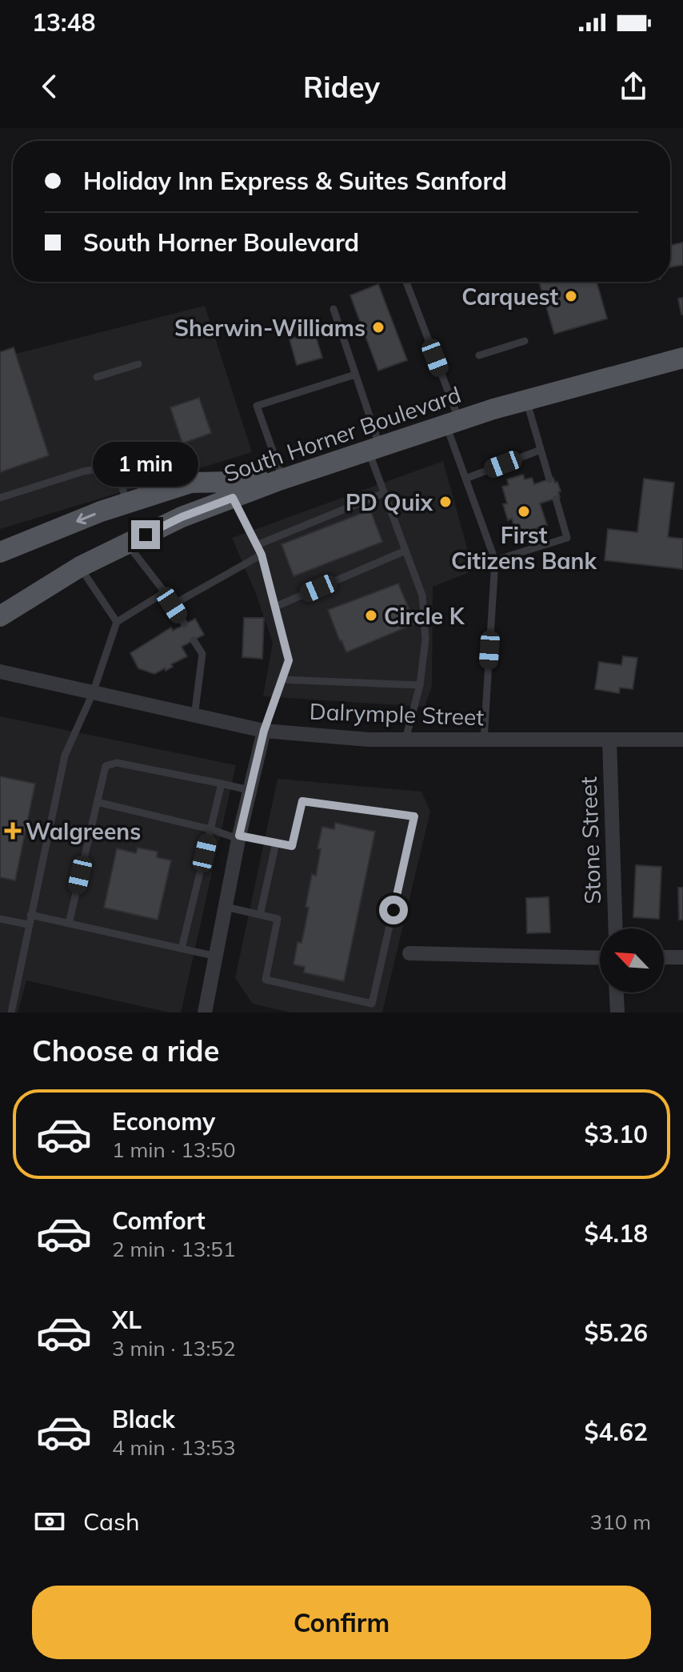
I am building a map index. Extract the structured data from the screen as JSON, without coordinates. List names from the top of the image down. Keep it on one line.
{"streets":{"main road":["South Horner Boulevard"],"street":["Dalrymple Street","Stone Street"]},"crossings":[["Dalrymple Street","Stone Street"]],"places":{"other":["Carquest","Sherwin-Williams","PD Quix","First Citizens Bank","Circle K"],"health":["Walgreens"]},"north":"top left","page":{"status":"13:48","header":"Ridey","banner":["Holiday Inn Express & Suites Sanford","South Horner Boulevard"],"bubble":"1 min","heading":"Choose a ride","list":[{"name":"Economy","note":"1 min · 13:50","value":"$3.10"},{"name":"Comfort","note":"2 min · 13:51","value":"$4.18"},{"name":"XL","note":"3 min · 13:52","value":"$5.26"},{"name":"Black","note":"4 min · 13:53","value":"$4.62"}],"pay":["Cash","310 m"],"buttons":"Confirm"}}
